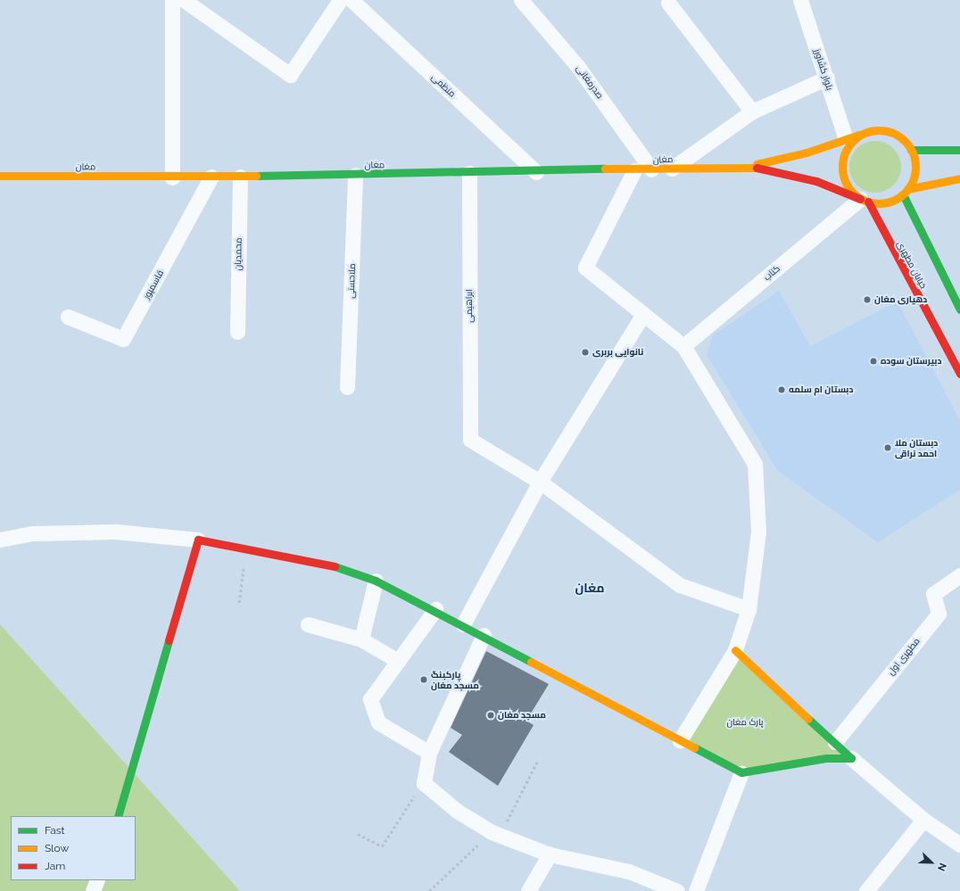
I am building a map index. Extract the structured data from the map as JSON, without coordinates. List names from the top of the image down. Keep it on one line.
{"streets":{"street":["بلوار کشاورز","صدرمغانی","منظمی","مغان","محمدیان","خیابان مطهری","کتاب","ملاحسنی","قاسمپور","ابراهیمی","مطهری اول"]},"crossings":[["بلوار کشاورز","مغان"],["صدرمغانی","مغان"],["منظمی","مغان"],["مغان","محمدیان"],["مغان","خیابان مطهری"],["مغان","کتاب"],["مغان","ملاحسنی"],["مغان","قاسمپور"],["مغان","ابراهیمی"],["خیابان مطهری","کتاب"]],"districts":["مغان"],"parks":["پارک مغان"],"places":["دهیاری مغان","نانوایی بربری","دبیرستان سوده","دبستان ام سلمه","دبستان ملا احمد نراقی","پارکینگ مسجد مغان","مسجد مغان"],"legend":["Fast","Slow","Jam"],"north":"bottom right"}
